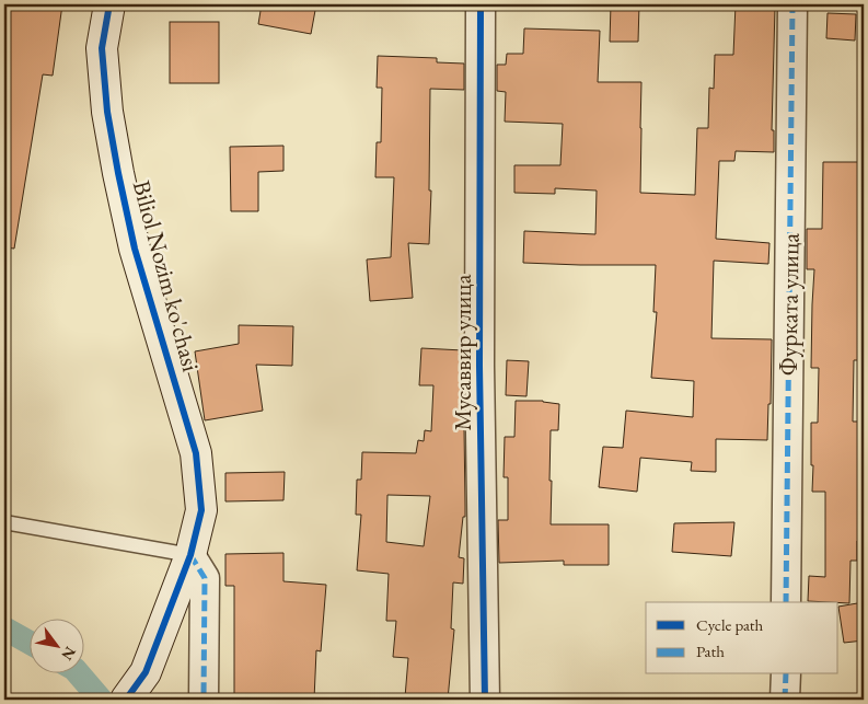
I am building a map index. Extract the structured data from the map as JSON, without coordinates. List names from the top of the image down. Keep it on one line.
{"streets":{"street":["Biliol Nozim ko'chasi","Фурката улица","Мусаввир улица"]},"legend":["Cycle path","Path"],"north":"bottom right"}
